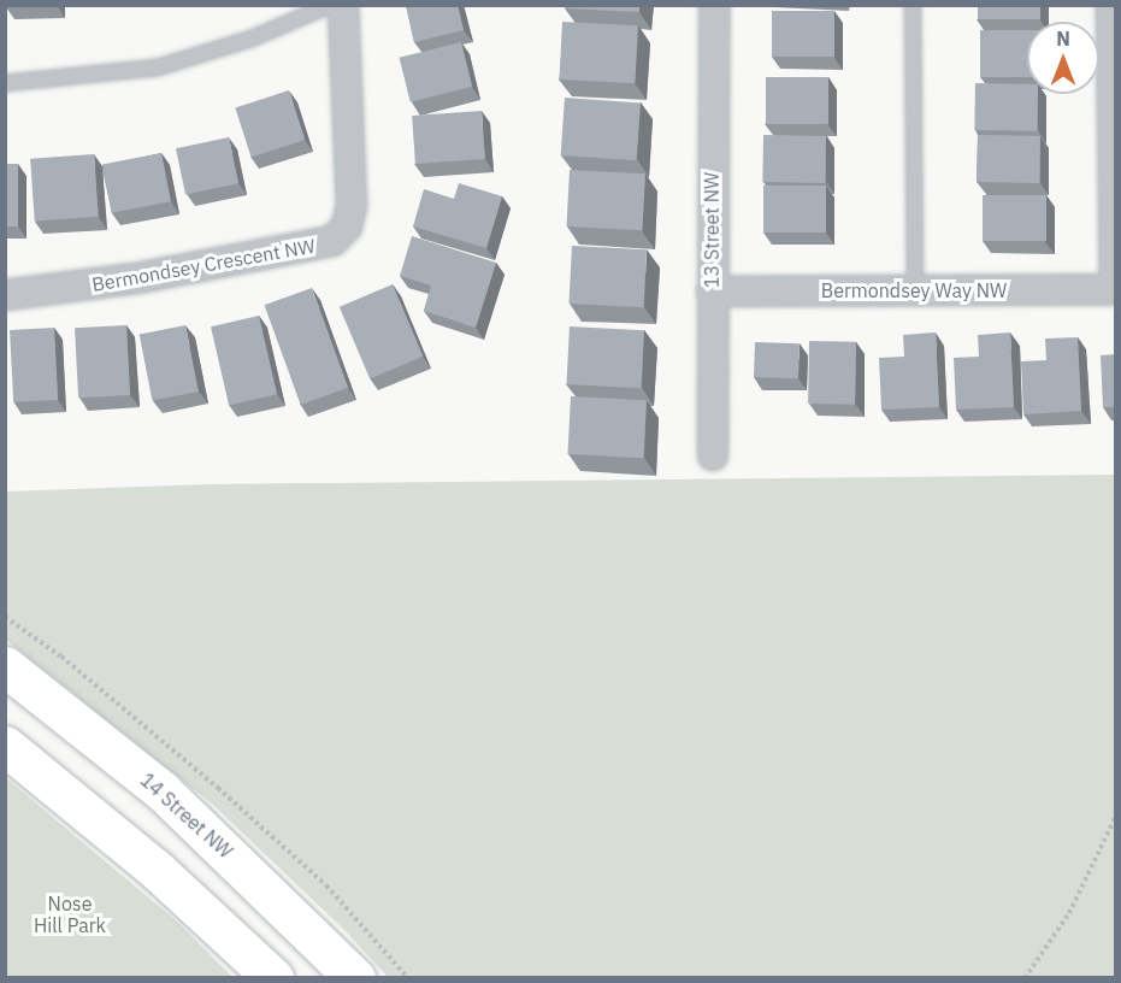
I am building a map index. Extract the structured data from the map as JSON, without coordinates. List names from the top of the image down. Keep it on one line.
{"streets":{"main road":["14 Street NW"],"street":["13 Street NW","Bermondsey Crescent NW","Bermondsey Way NW"]},"crossings":[["13 Street NW","Bermondsey Way NW"]],"parks":["Nose Hill Park"],"north":"top"}
